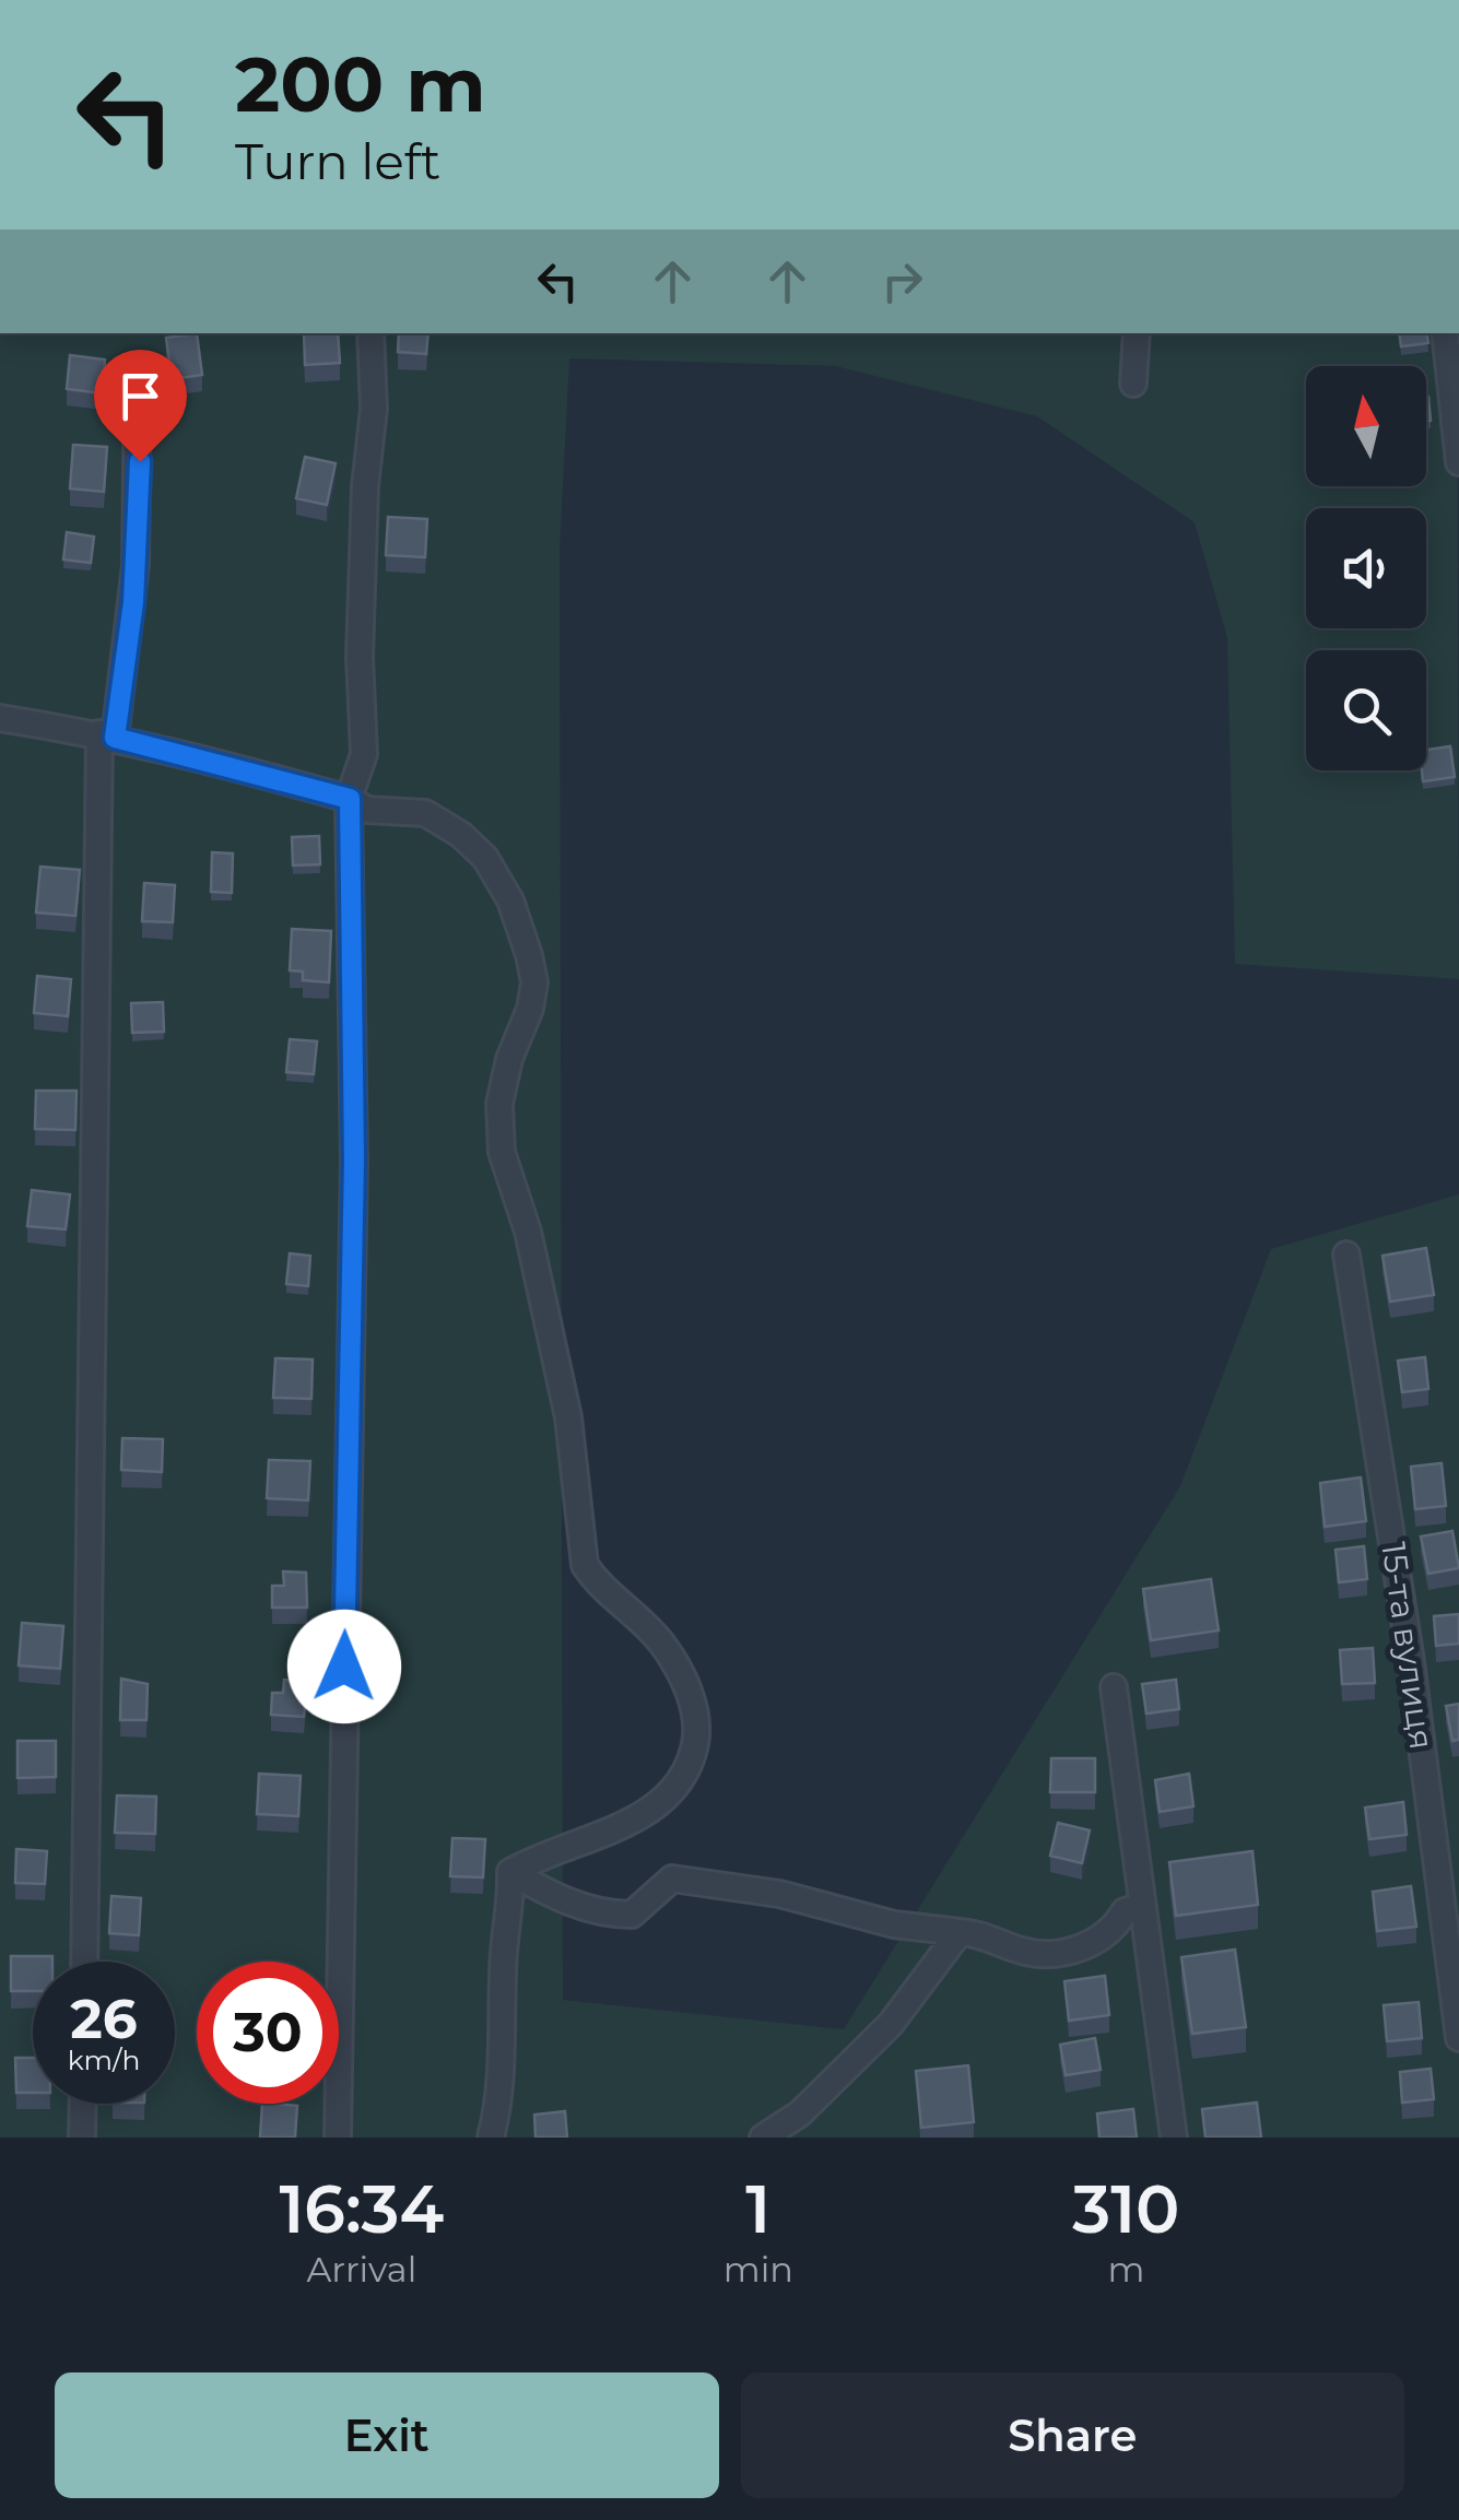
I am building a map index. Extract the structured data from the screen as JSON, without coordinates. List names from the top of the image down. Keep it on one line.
{"streets":{"street":["15-та вулиця"]},"north":"top","page":{"turn":["200 m","Turn left"],"speed":"26 km/h","limit":"30","eta":["16:34","Arrival","1","min","310","m"],"buttons":["Exit","Share"]}}
